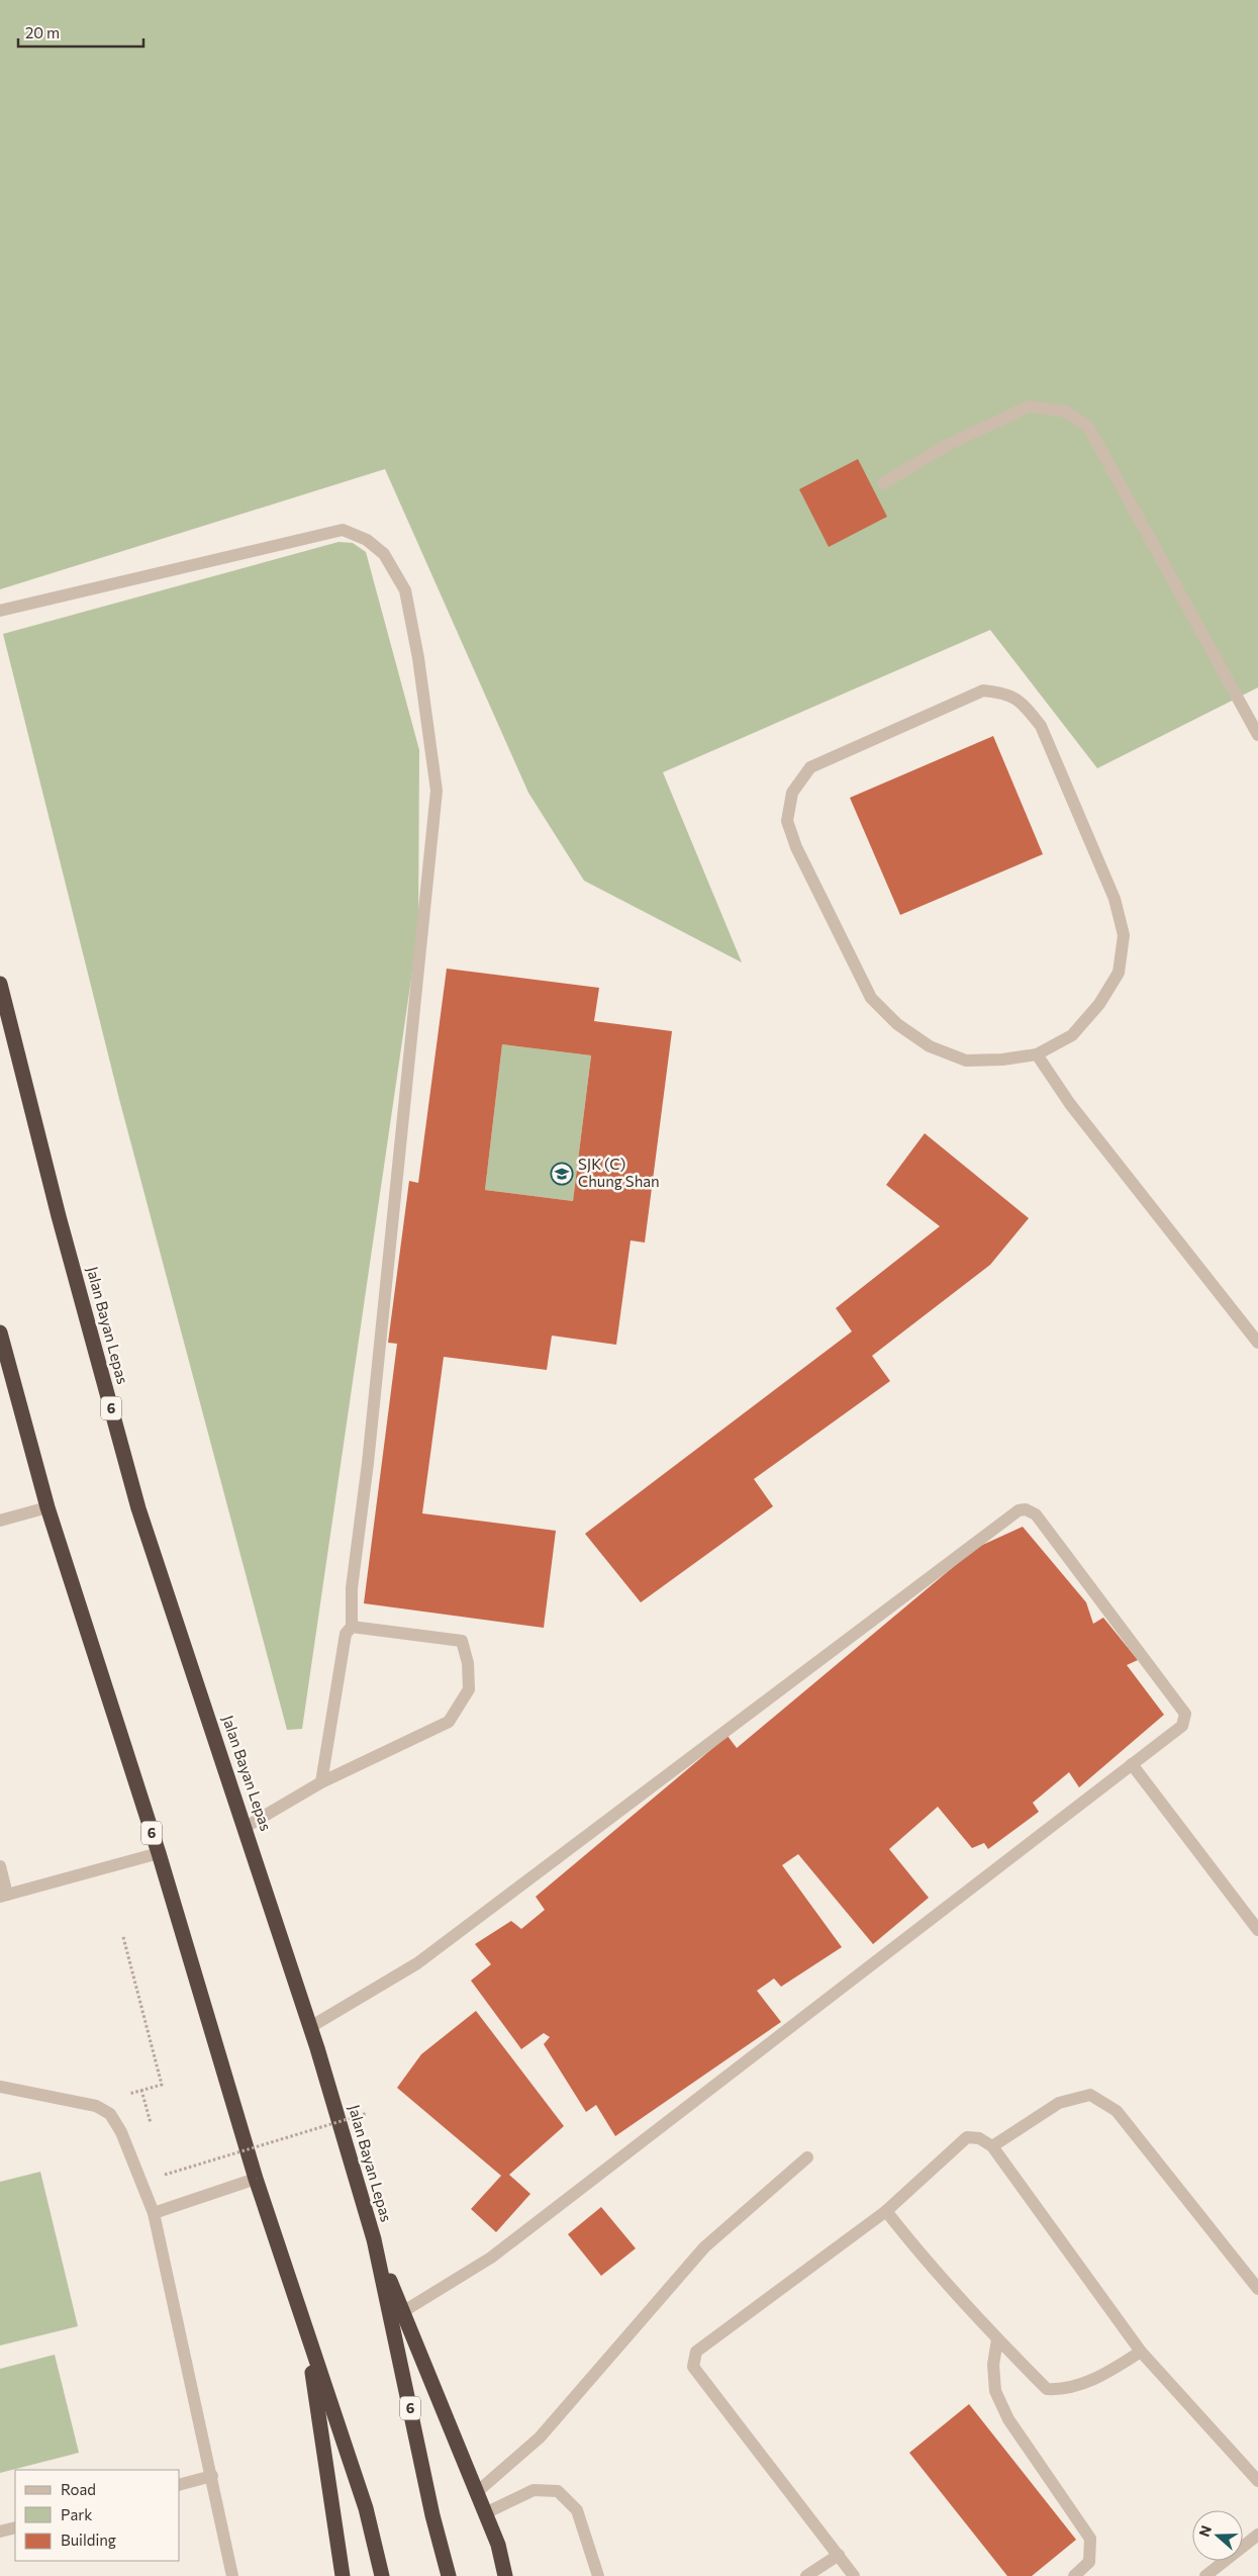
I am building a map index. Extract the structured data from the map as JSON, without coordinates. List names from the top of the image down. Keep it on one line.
{"streets":{"highway":["Jalan Bayan Lepas","6"]},"places":{"school or university":["SJK (C) Chung Shan"]},"legend":["Road","Park","Building"],"scale_bar":"20 m","north":"left"}
